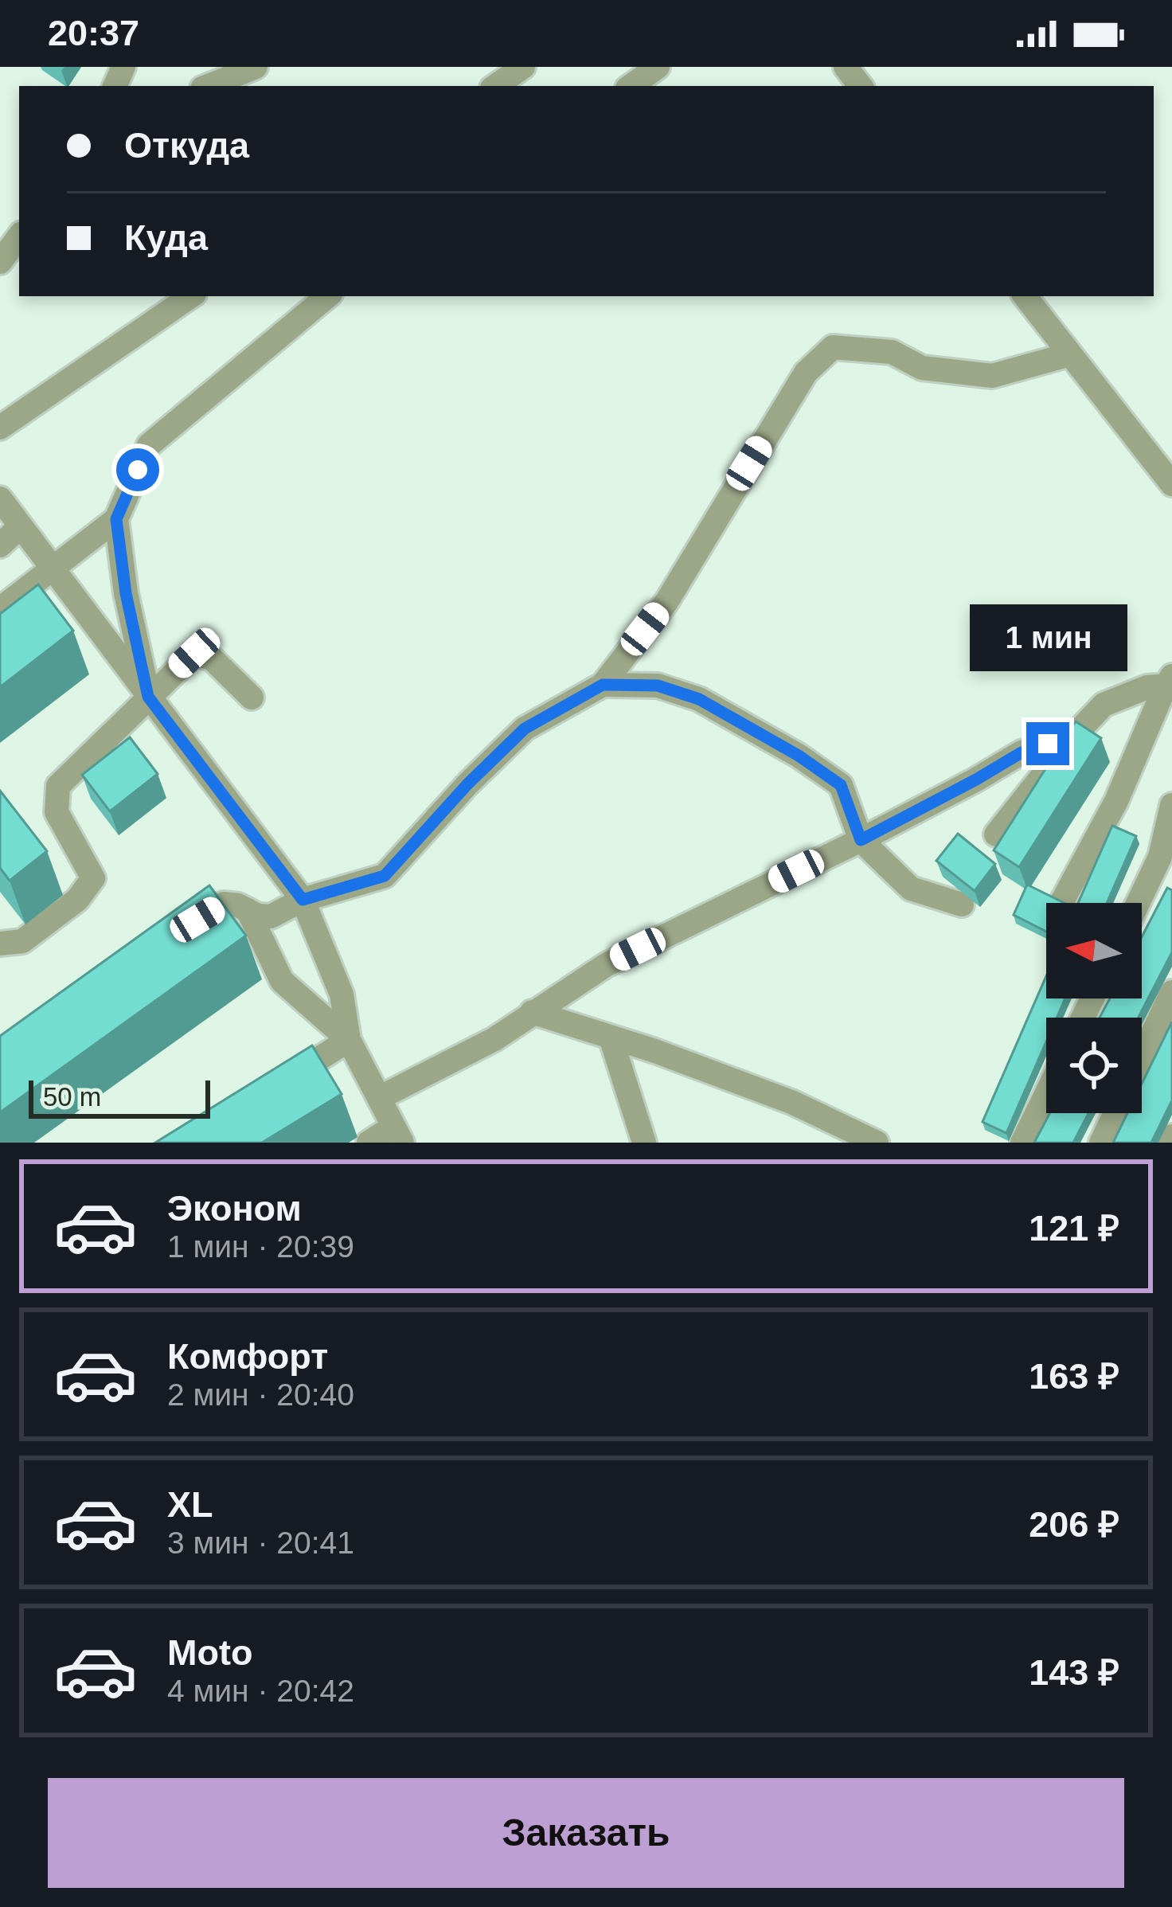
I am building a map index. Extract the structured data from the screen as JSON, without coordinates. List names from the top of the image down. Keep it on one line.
{"scale_bar":"50 m","north":"left","page":{"status":"20:37","banner":["Откуда","Куда"],"bubble":"1 мин","scale":"50 m","list":[{"name":"Эконом","note":"1 мин · 20:39","value":"121 ₽"},{"name":"Комфорт","note":"2 мин · 20:40","value":"163 ₽"},{"name":"XL","note":"3 мин · 20:41","value":"206 ₽"},{"name":"Moto","note":"4 мин · 20:42","value":"143 ₽"}],"buttons":"Заказать"}}
